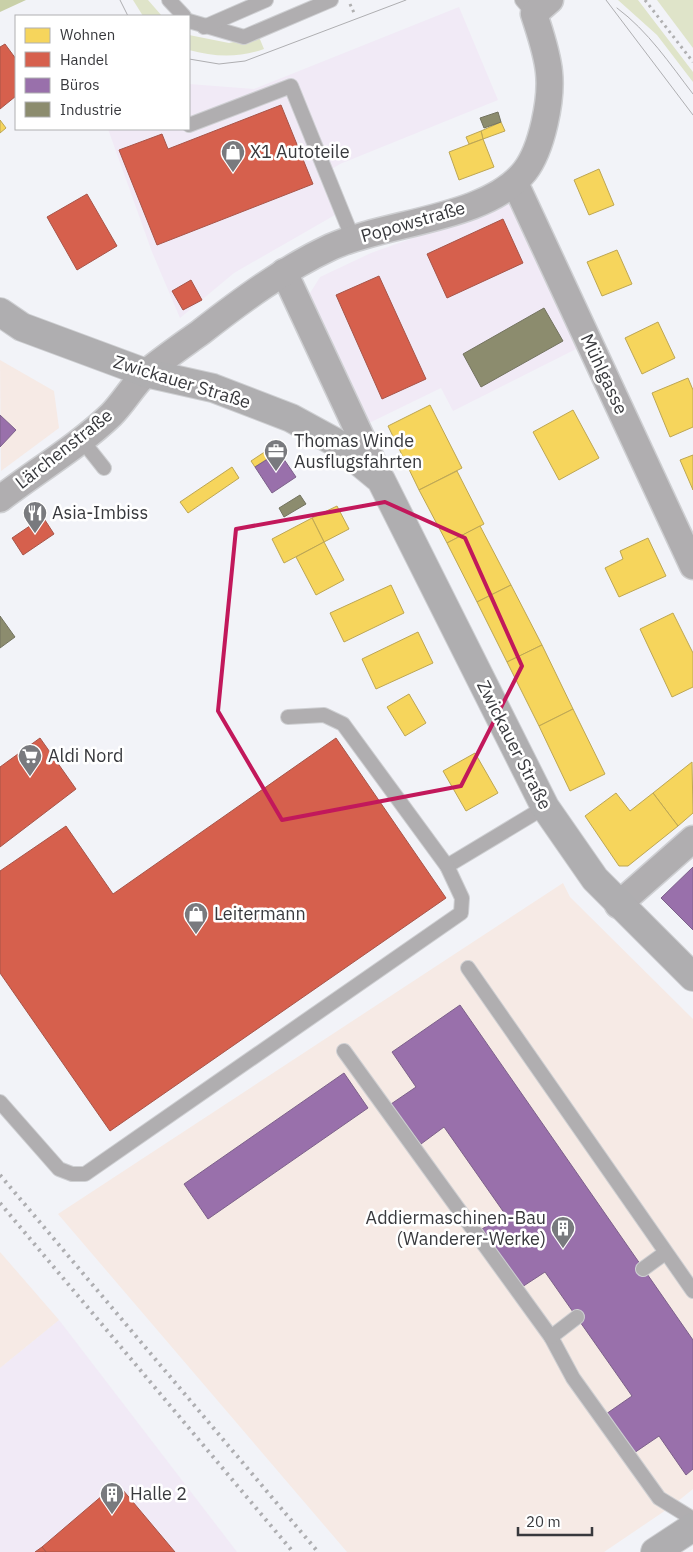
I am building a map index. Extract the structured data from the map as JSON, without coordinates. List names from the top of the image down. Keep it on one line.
{"streets":{"main road":["Zwickauer Straße"],"street":["Popowstraße","Mühlgasse","Lärchenstraße"]},"crossings":[["Popowstraße","Mühlgasse"],["Popowstraße","Zwickauer Straße"],["Popowstraße","Lärchenstraße"],["Zwickauer Straße","Lärchenstraße"]],"places":{"shop":["X1 Autoteile","Leitermann"],"office":["Thomas Winde Ausflugsfahrten"],"restaurant":["Asia-Imbiss"],"supermarket":["Aldi Nord"],"building":["Addiermaschinen-Bau (Wanderer-Werke)","Halle 2"]},"legend":["Wohnen","Handel","Büros","Industrie"],"scale_bar":"20 m"}
